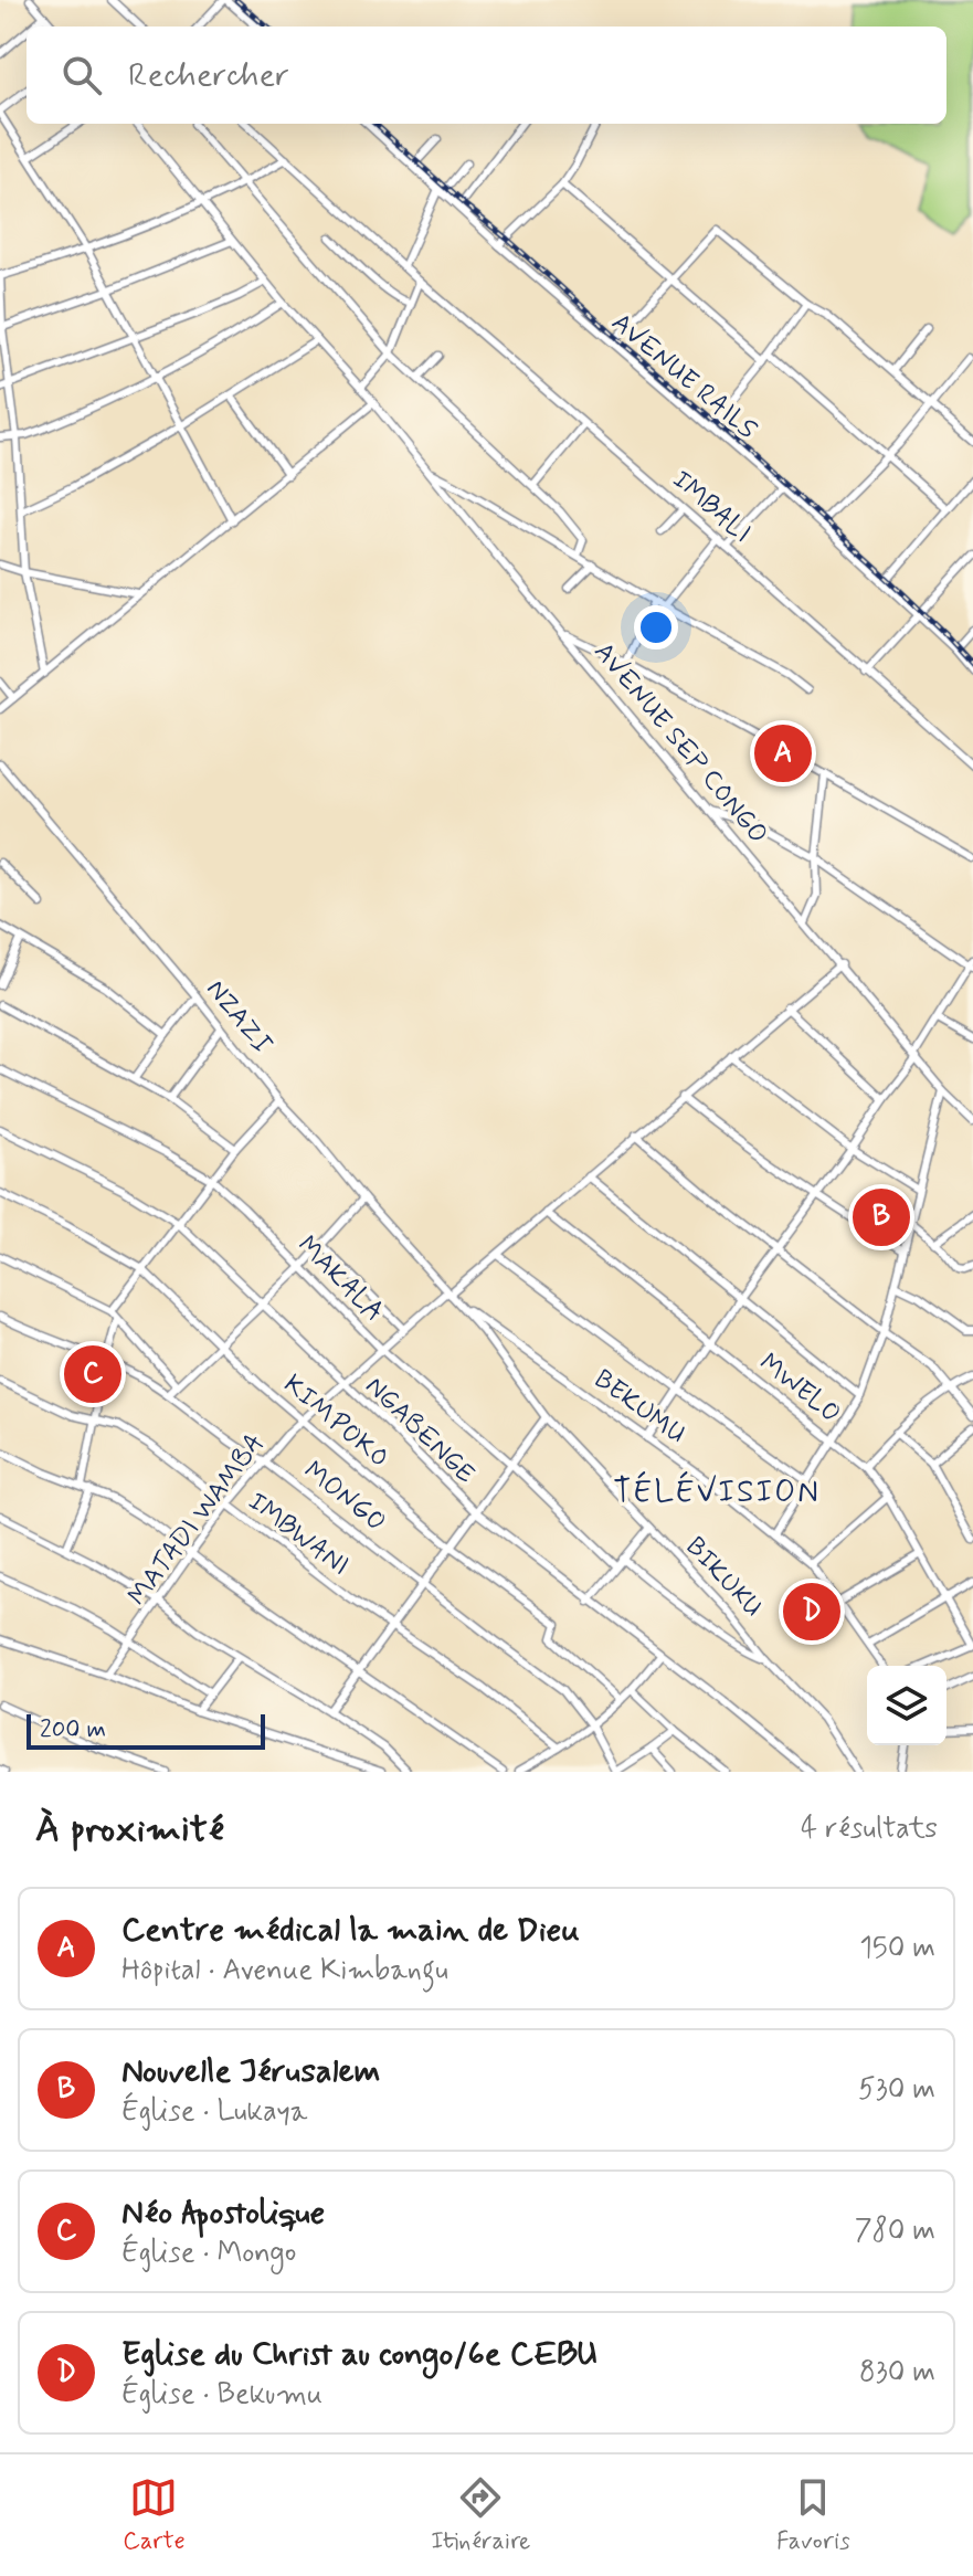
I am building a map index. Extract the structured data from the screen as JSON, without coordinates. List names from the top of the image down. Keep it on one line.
{"streets":{"street":["AVENUE RAILS","IMBALI","AVENUE SEP CONGO","NZAZI","MAKALA","MWELO","BEKUMU","KIMPOKO","NGABENGE","MONGO","MATADI WAMBA","IMBWANI","BIKUKU"]},"crossings":[["AVENUE SEP CONGO","MATADI WAMBA"],["NZAZI","MATADI WAMBA"],["NZAZI","BIKUKU"],["MAKALA","MATADI WAMBA"],["MAKALA","BIKUKU"],["MWELO","MATADI WAMBA"],["BEKUMU","BIKUKU"],["KIMPOKO","MATADI WAMBA"],["NGABENGE","MATADI WAMBA"],["MONGO","MATADI WAMBA"],["MATADI WAMBA","IMBWANI"],["MATADI WAMBA","BIKUKU"]],"districts":["TÉLÉVISION"],"scale_bar":"200 m","page":{"search":"Rechercher","pins":["A","B","C","D"],"scale":"200 m","heading":["À proximité","4 résultats"],"list":[{"mark":"A","name":"Centre médical la main de Dieu","note":"Hôpital · Avenue Kimbangu","value":"150 m"},{"mark":"B","name":"Nouvelle Jérusalem","note":"Église · Lukaya","value":"530 m"},{"mark":"C","name":"Néo Apostolique","note":"Église · Mongo","value":"780 m"},{"mark":"D","name":"Eglise du Christ au congo/6e CEBU","note":"Église · Bekumu","value":"830 m"}],"nav":["Carte","Itinéraire","Favoris"]}}
